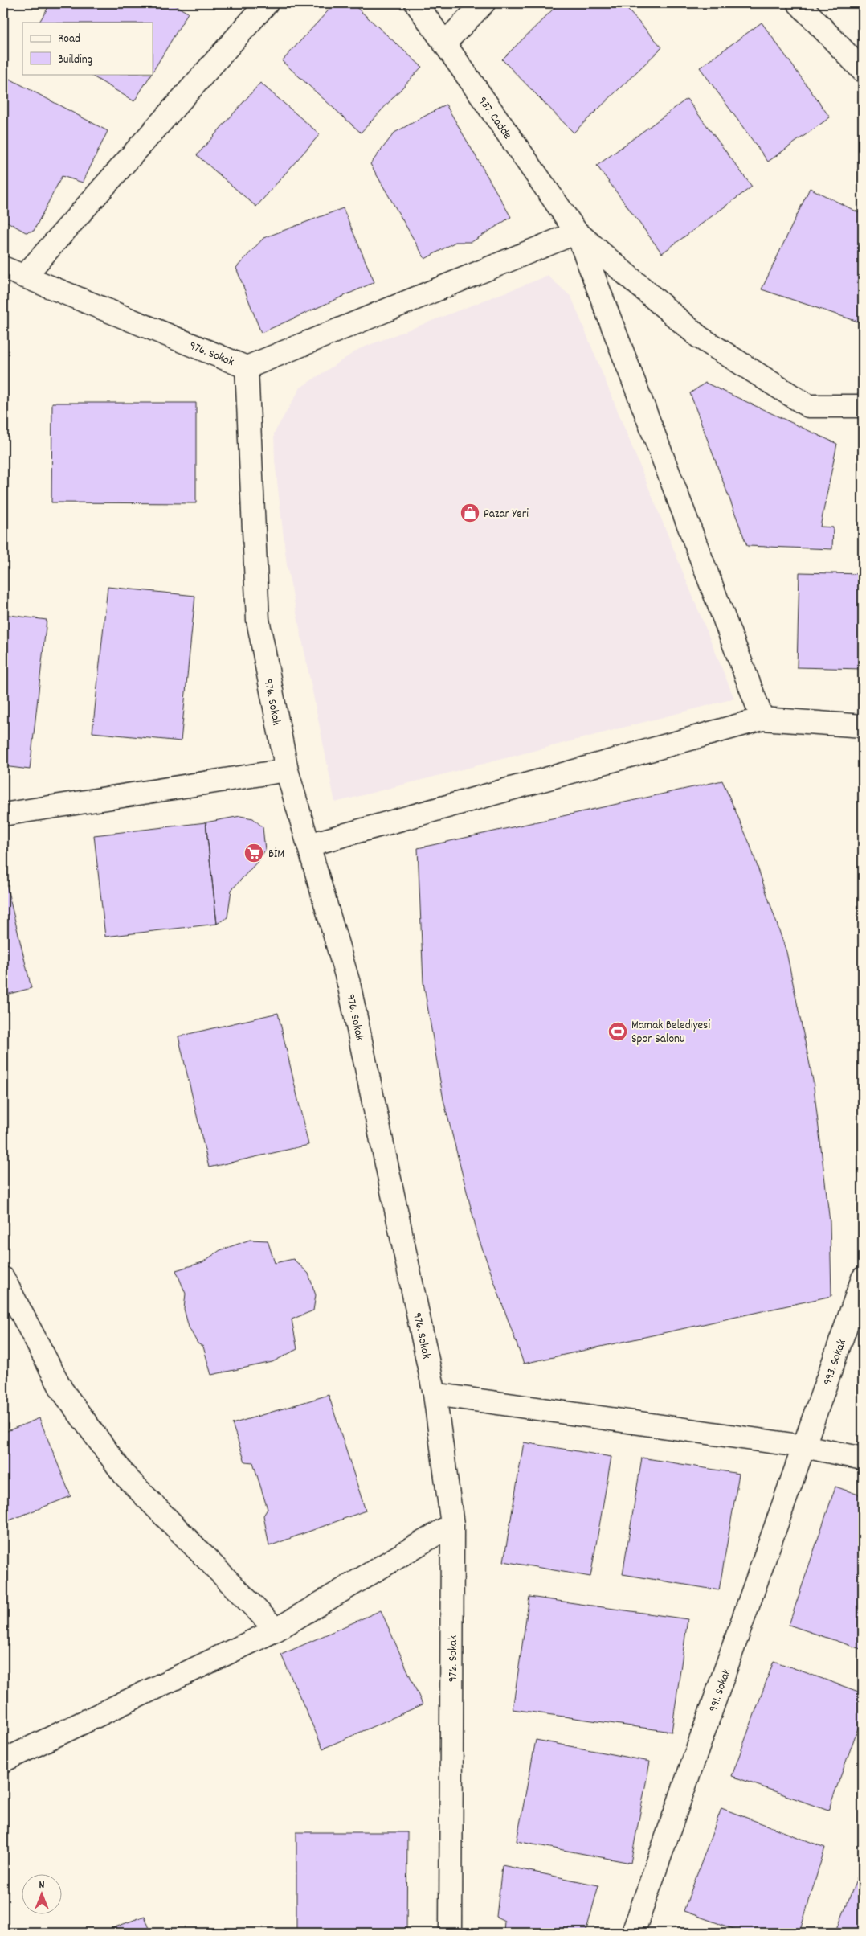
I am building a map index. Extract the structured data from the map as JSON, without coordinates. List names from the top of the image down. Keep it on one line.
{"streets":{"street":["937. Cadde","976. Sokak","993. Sokak","991. Sokak"]},"crossings":[["993. Sokak","991. Sokak"]],"places":{"shop":["Pazar Yeri"],"supermarket":["BİM"],"sports":["Mamak Belediyesi Spor Salonu"]},"legend":["Road","Building"],"north":"top"}
